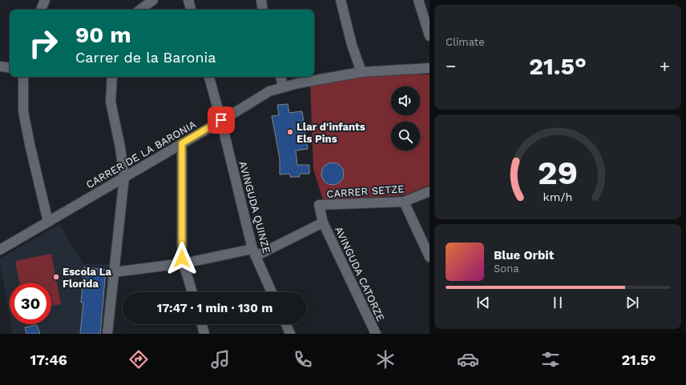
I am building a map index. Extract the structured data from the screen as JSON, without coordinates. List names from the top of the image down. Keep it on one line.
{"streets":{"street":["CARRER DE LA BARONIA","CARRER SETZE","AVINGUDA QUINZE","AVINGUDA CATORZE"]},"crossings":[["CARRER DE LA BARONIA","AVINGUDA QUINZE"],["CARRER SETZE","AVINGUDA CATORZE"]],"places":["Llar d'infants Els Pins","Escola La Florida"],"page":{"tile":"Climate","turn":["90 m","Carrer de la Baronia"],"heat":["−","21.5°","+"],"song":["Blue Orbit","Sona"],"limit":"30","trip":"17:47 · 1 min · 130 m","tabs":["17:46","21.5°"],"gauge":["29","km/h"]}}
